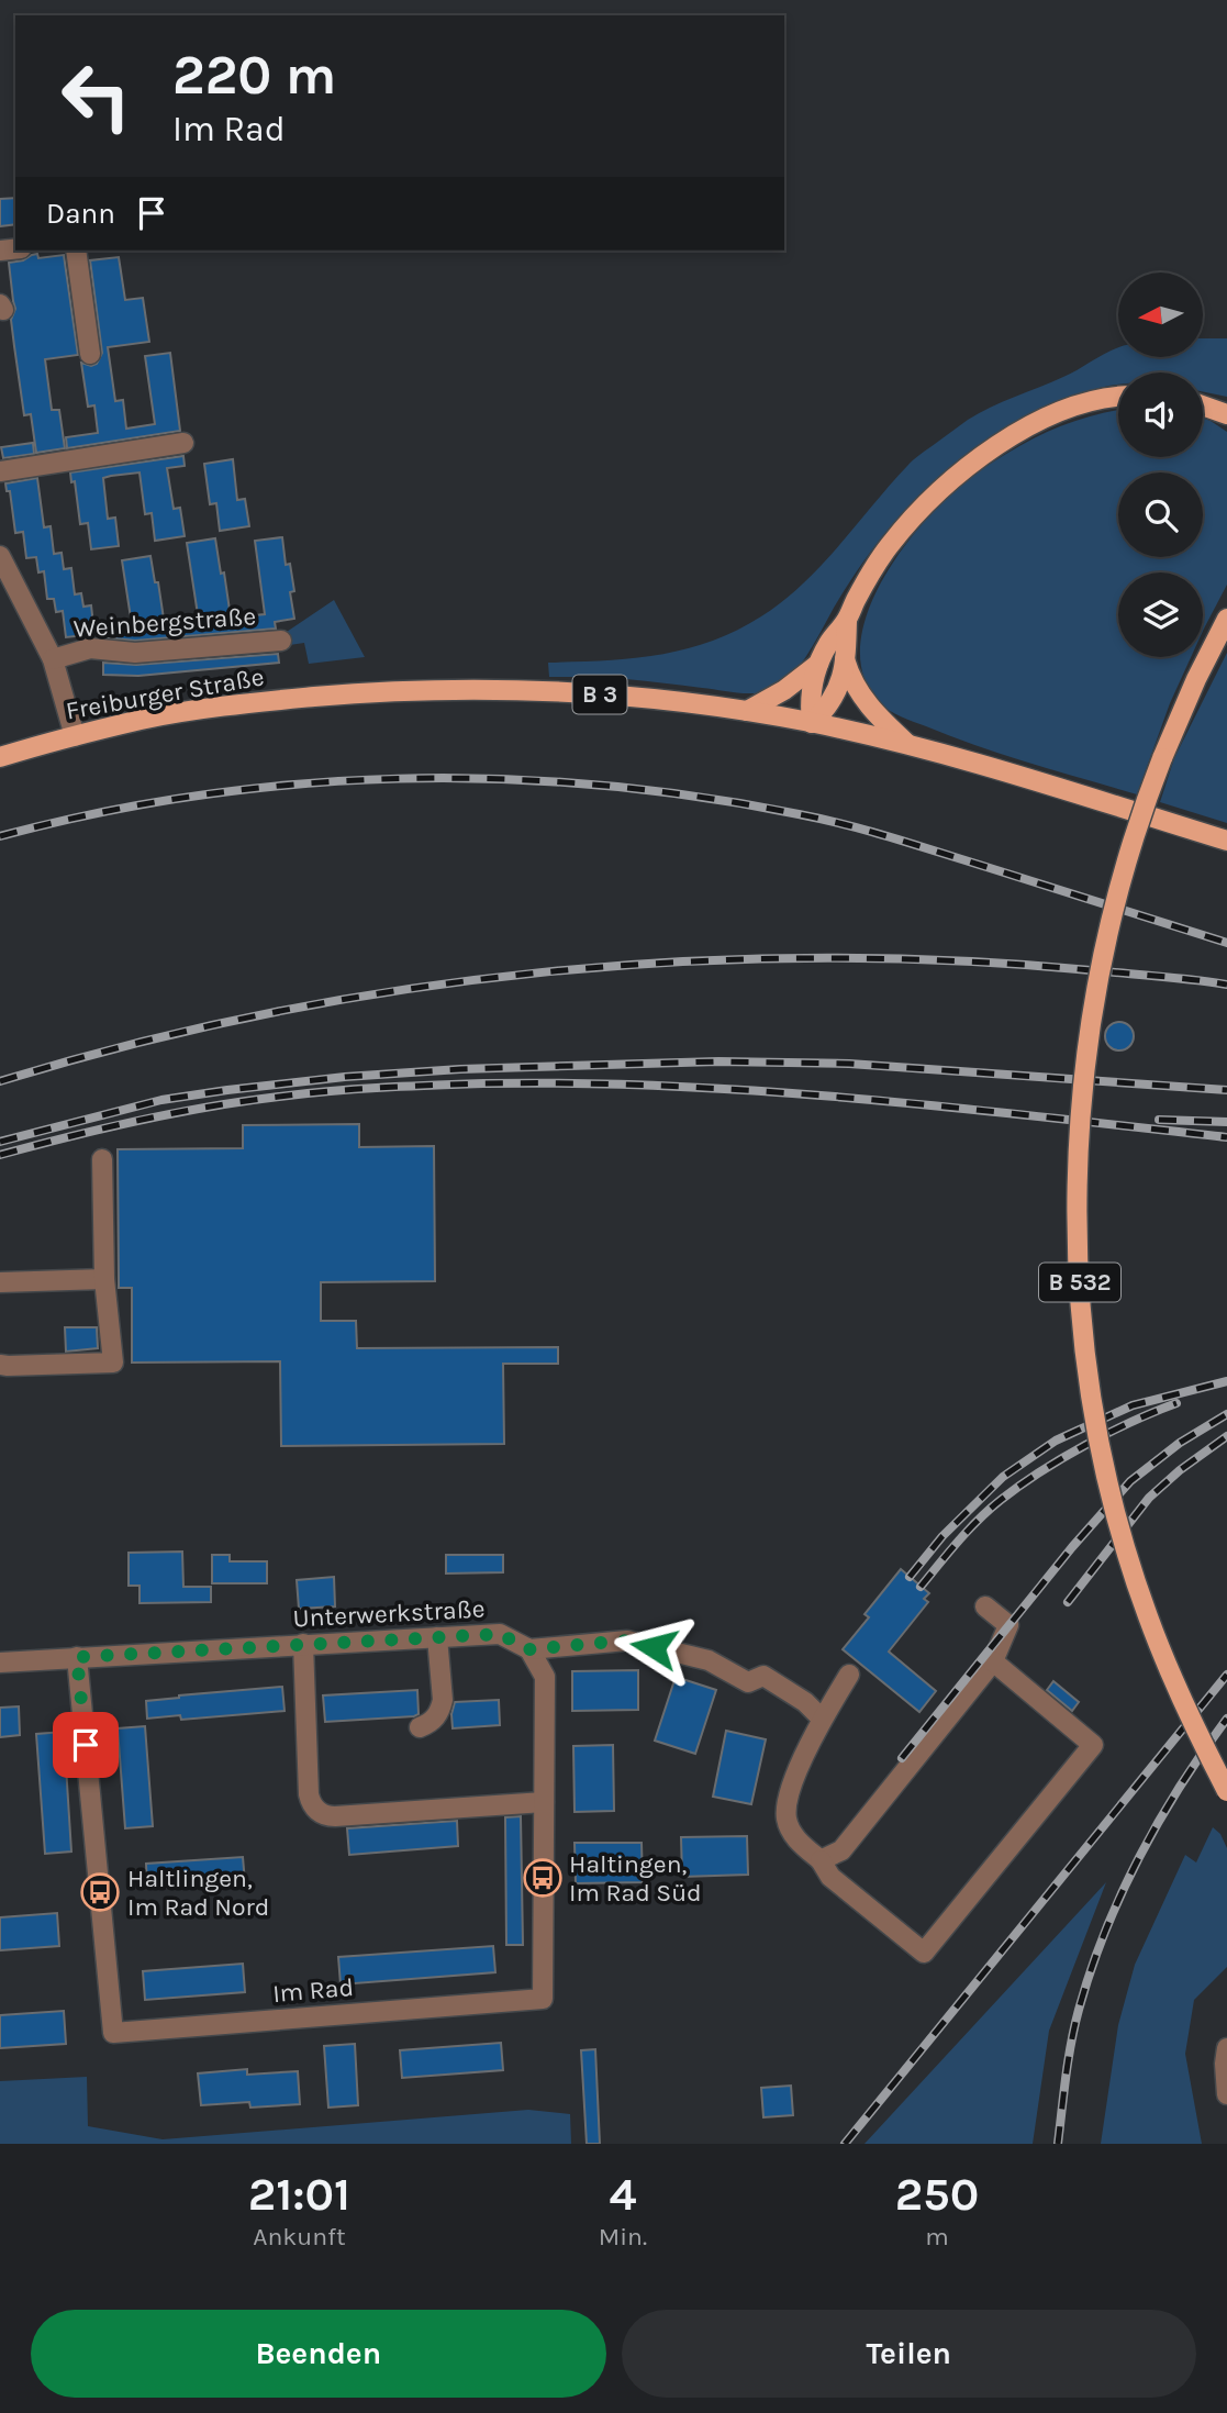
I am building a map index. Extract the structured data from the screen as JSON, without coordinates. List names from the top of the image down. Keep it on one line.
{"streets":{"main road":["Freiburger Straße","B 3","B 532"],"street":["Weinbergstraße","Unterwerkstraße","Im Rad"]},"crossings":[["Weinbergstraße","Freiburger Straße"],["Freiburger Straße","B 3"],["Unterwerkstraße","Im Rad"]],"places":{"bus stop":["Haltingen, Im Rad Süd","Haltlingen, Im Rad Nord"]},"north":"left","page":{"turn":["220 m","Im Rad"],"then":"Dann","eta":["21:01","Ankunft","4","Min.","250","m"],"buttons":["Beenden","Teilen"]}}
